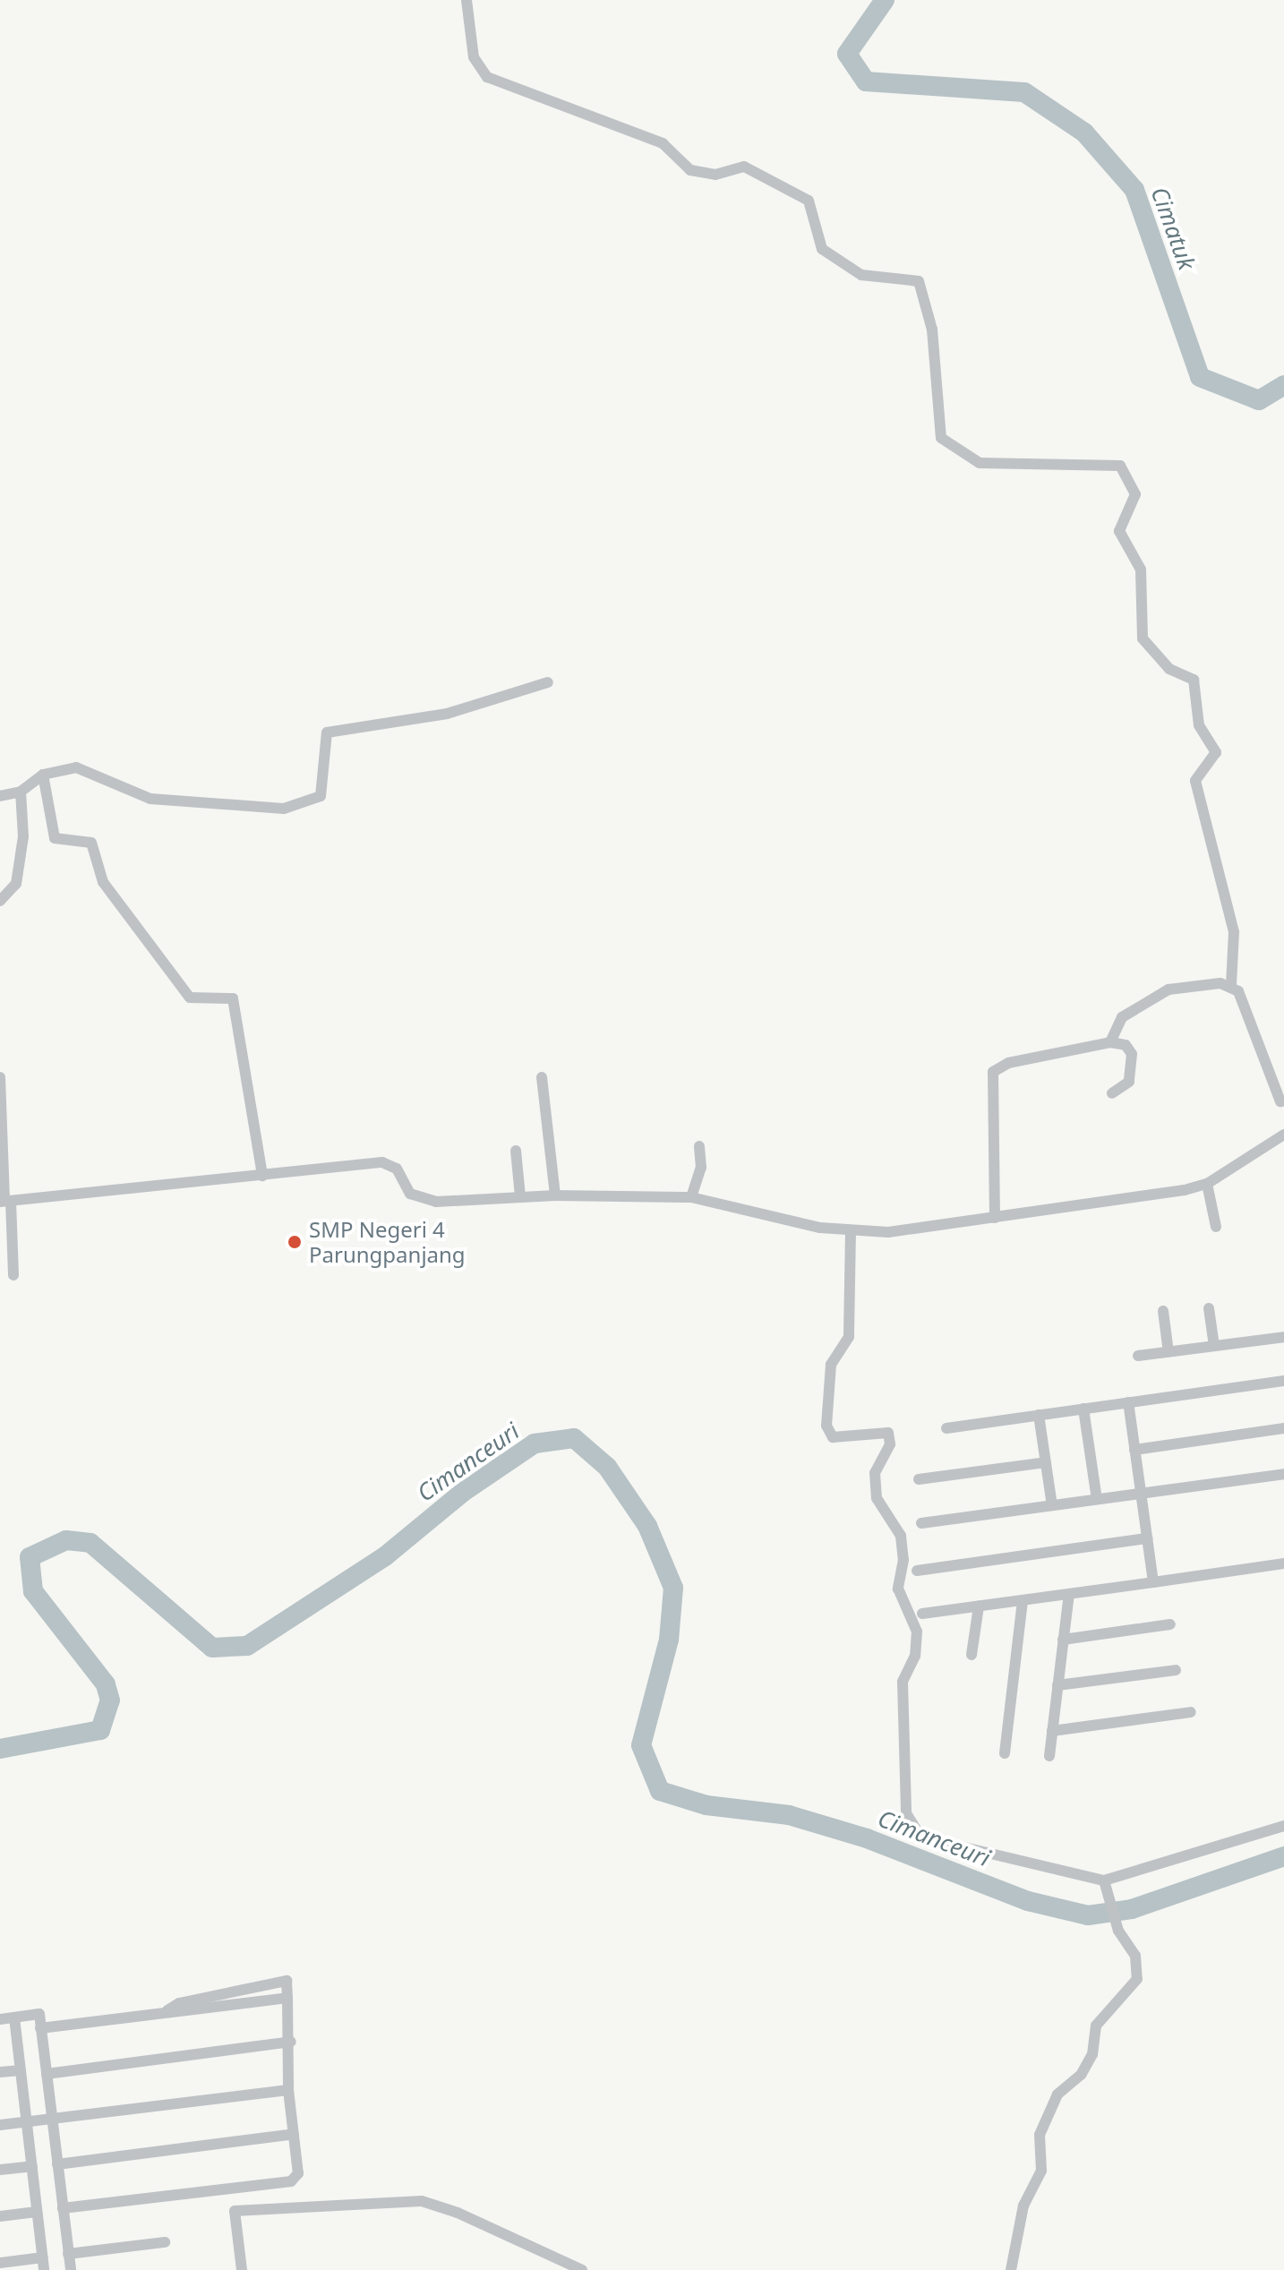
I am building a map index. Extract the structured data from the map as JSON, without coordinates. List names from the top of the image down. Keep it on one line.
{"water":["Cimatuk","Cimanceuri"],"places":["SMP Negeri 4 Parungpanjang"]}
